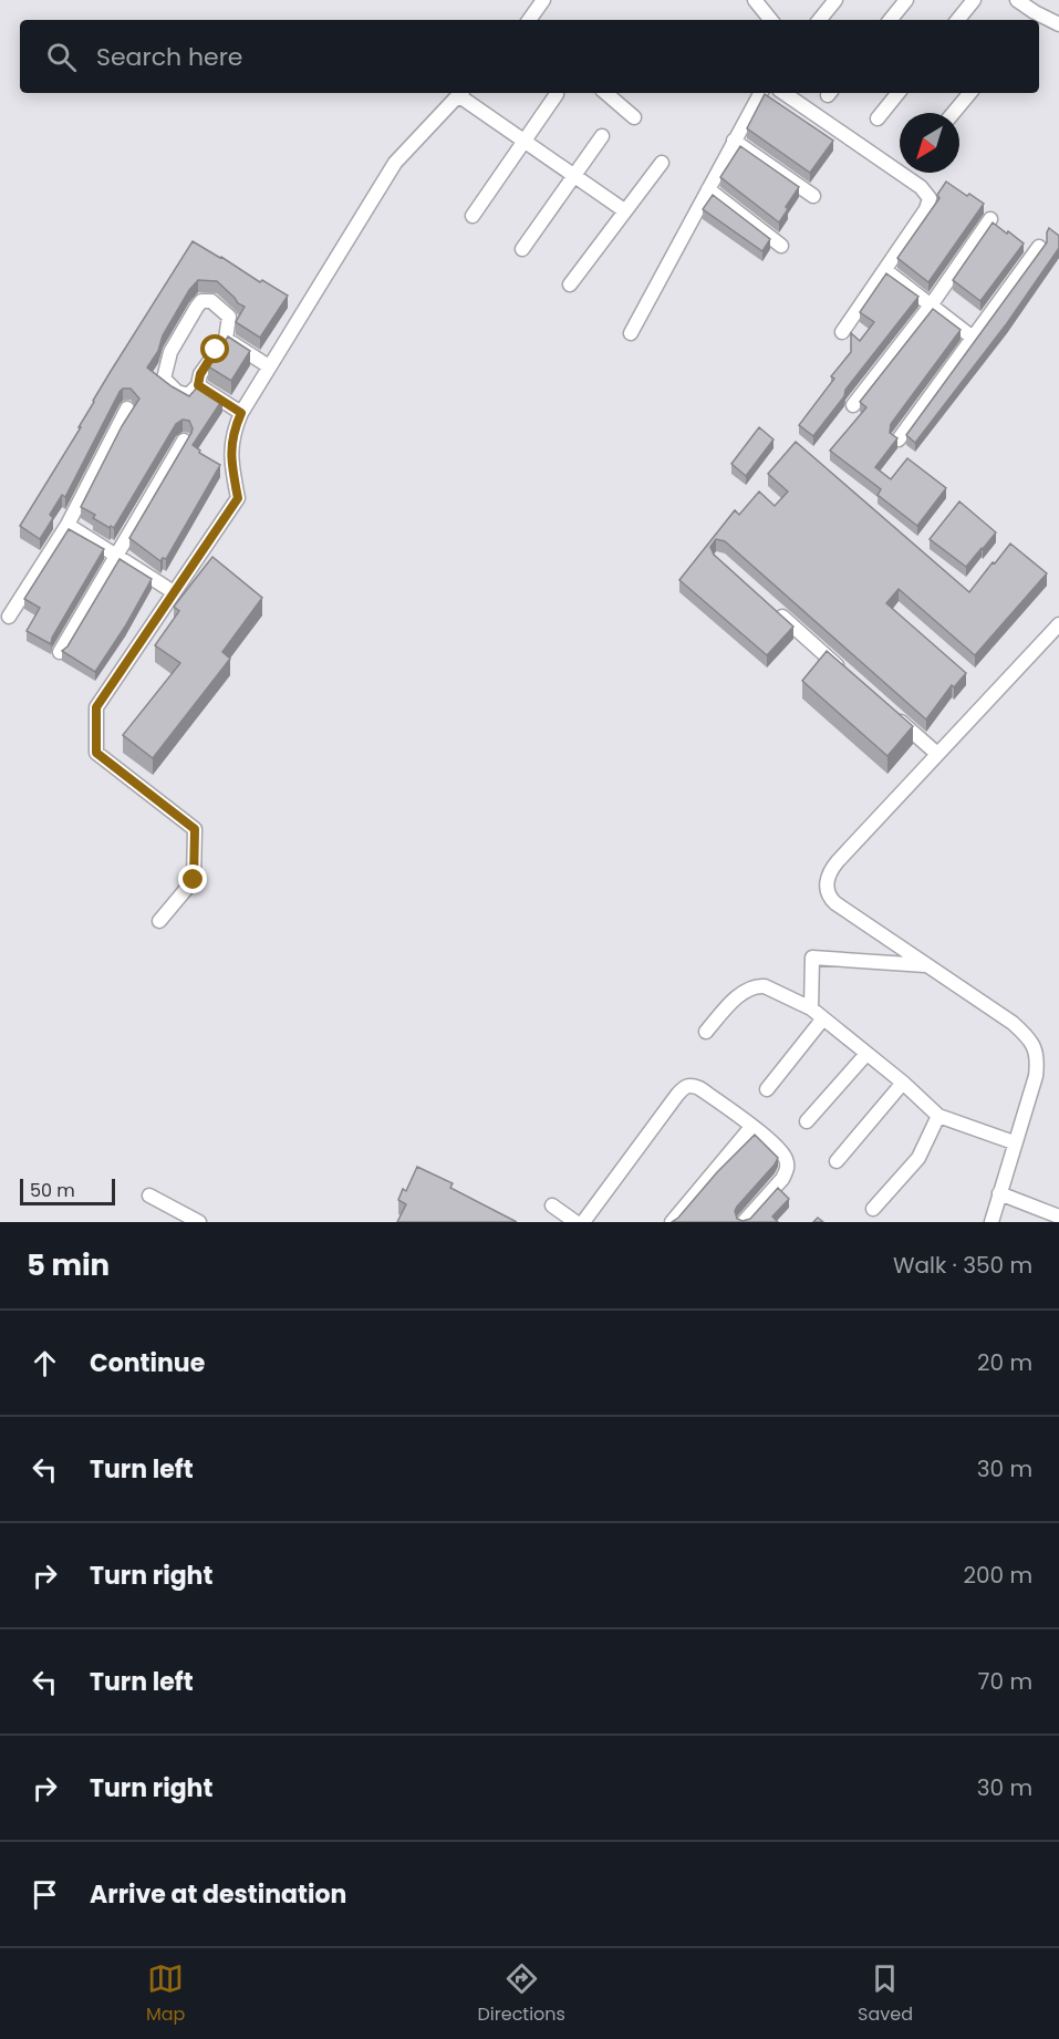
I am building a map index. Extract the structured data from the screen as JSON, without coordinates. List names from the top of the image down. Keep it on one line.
{"scale_bar":"50 m","north":"bottom left","page":{"search":"Search here","scale":"50 m","heading":["5 min","Walk · 350 m"],"list":[["Continue","20 m"],["Turn left","30 m"],["Turn right","200 m"],["Turn left","70 m"],["Turn right","30 m"],"Arrive at destination"],"nav":["Map","Directions","Saved"]}}
